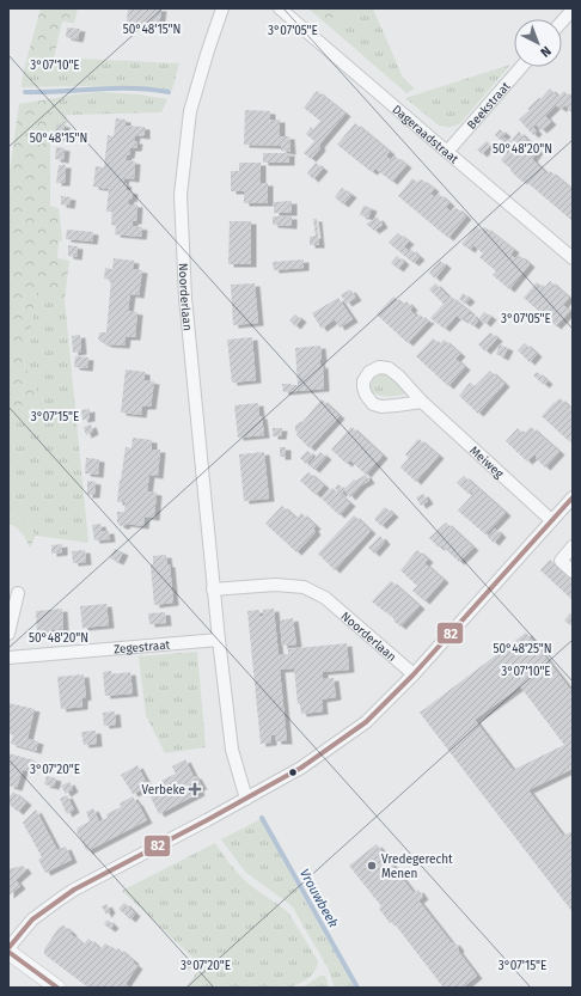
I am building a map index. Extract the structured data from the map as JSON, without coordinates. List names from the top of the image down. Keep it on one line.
{"streets":{"street":["Beekstraat","Dageraadstraat","Noorderlaan","Meiweg","Zegestraat"]},"crossings":[["Beekstraat","Dageraadstraat"],["Noorderlaan","Zegestraat"]],"water":["Vrouwbeek"],"places":{"health":["Verbeke"],"other":["Vredegerecht Menen"]},"lines":["transit line 82"],"north":"bottom right","coordinates":["50°48'15\"N","3°07'05\"E","3°07'10\"E","50°48'20\"N","3°07'15\"E","50°48'25\"N","3°07'20\"E"]}
